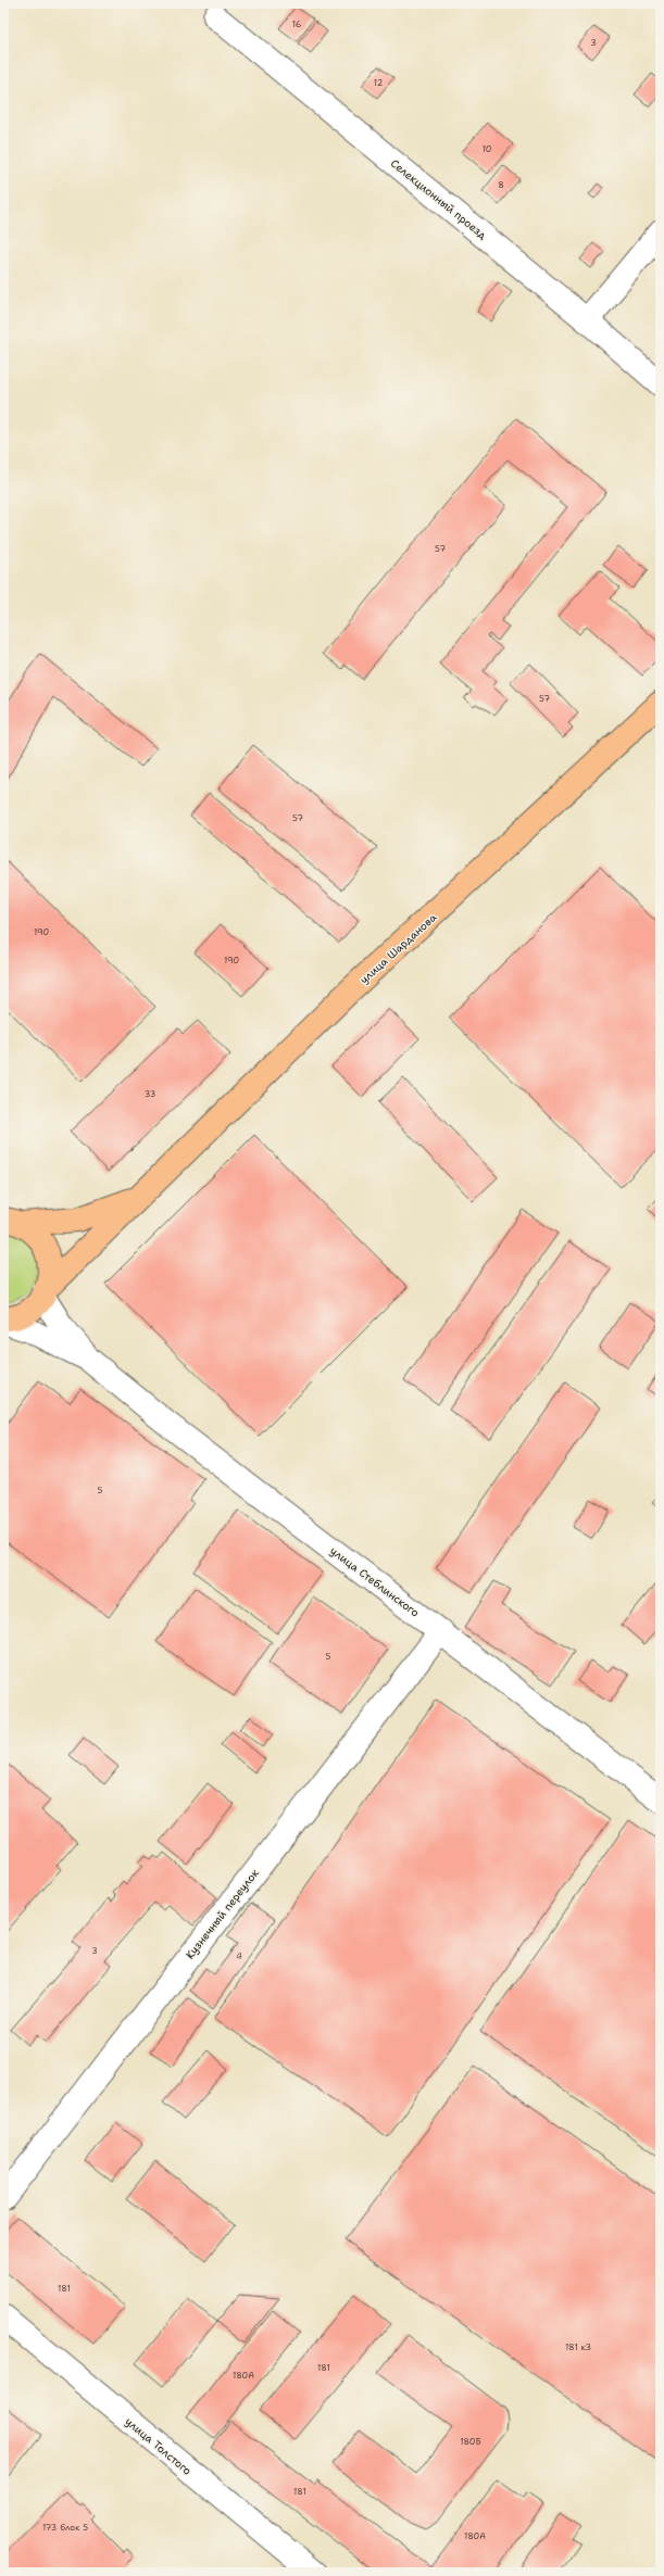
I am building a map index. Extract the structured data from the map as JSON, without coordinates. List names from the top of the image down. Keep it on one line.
{"streets":{"main road":["улица Шарданова"],"street":["Селекционный проезд","улица Стеблинского","Кузнечный переулок","улица Толстого"]},"crossings":[["улица Стеблинского","Кузнечный переулок"]],"house_numbers":["16","3","12","10","8","57","57","57","190","190","33","5","5","3","4","181","181 к3","181","180А","180Б","181","173 блок 5","180А"]}
